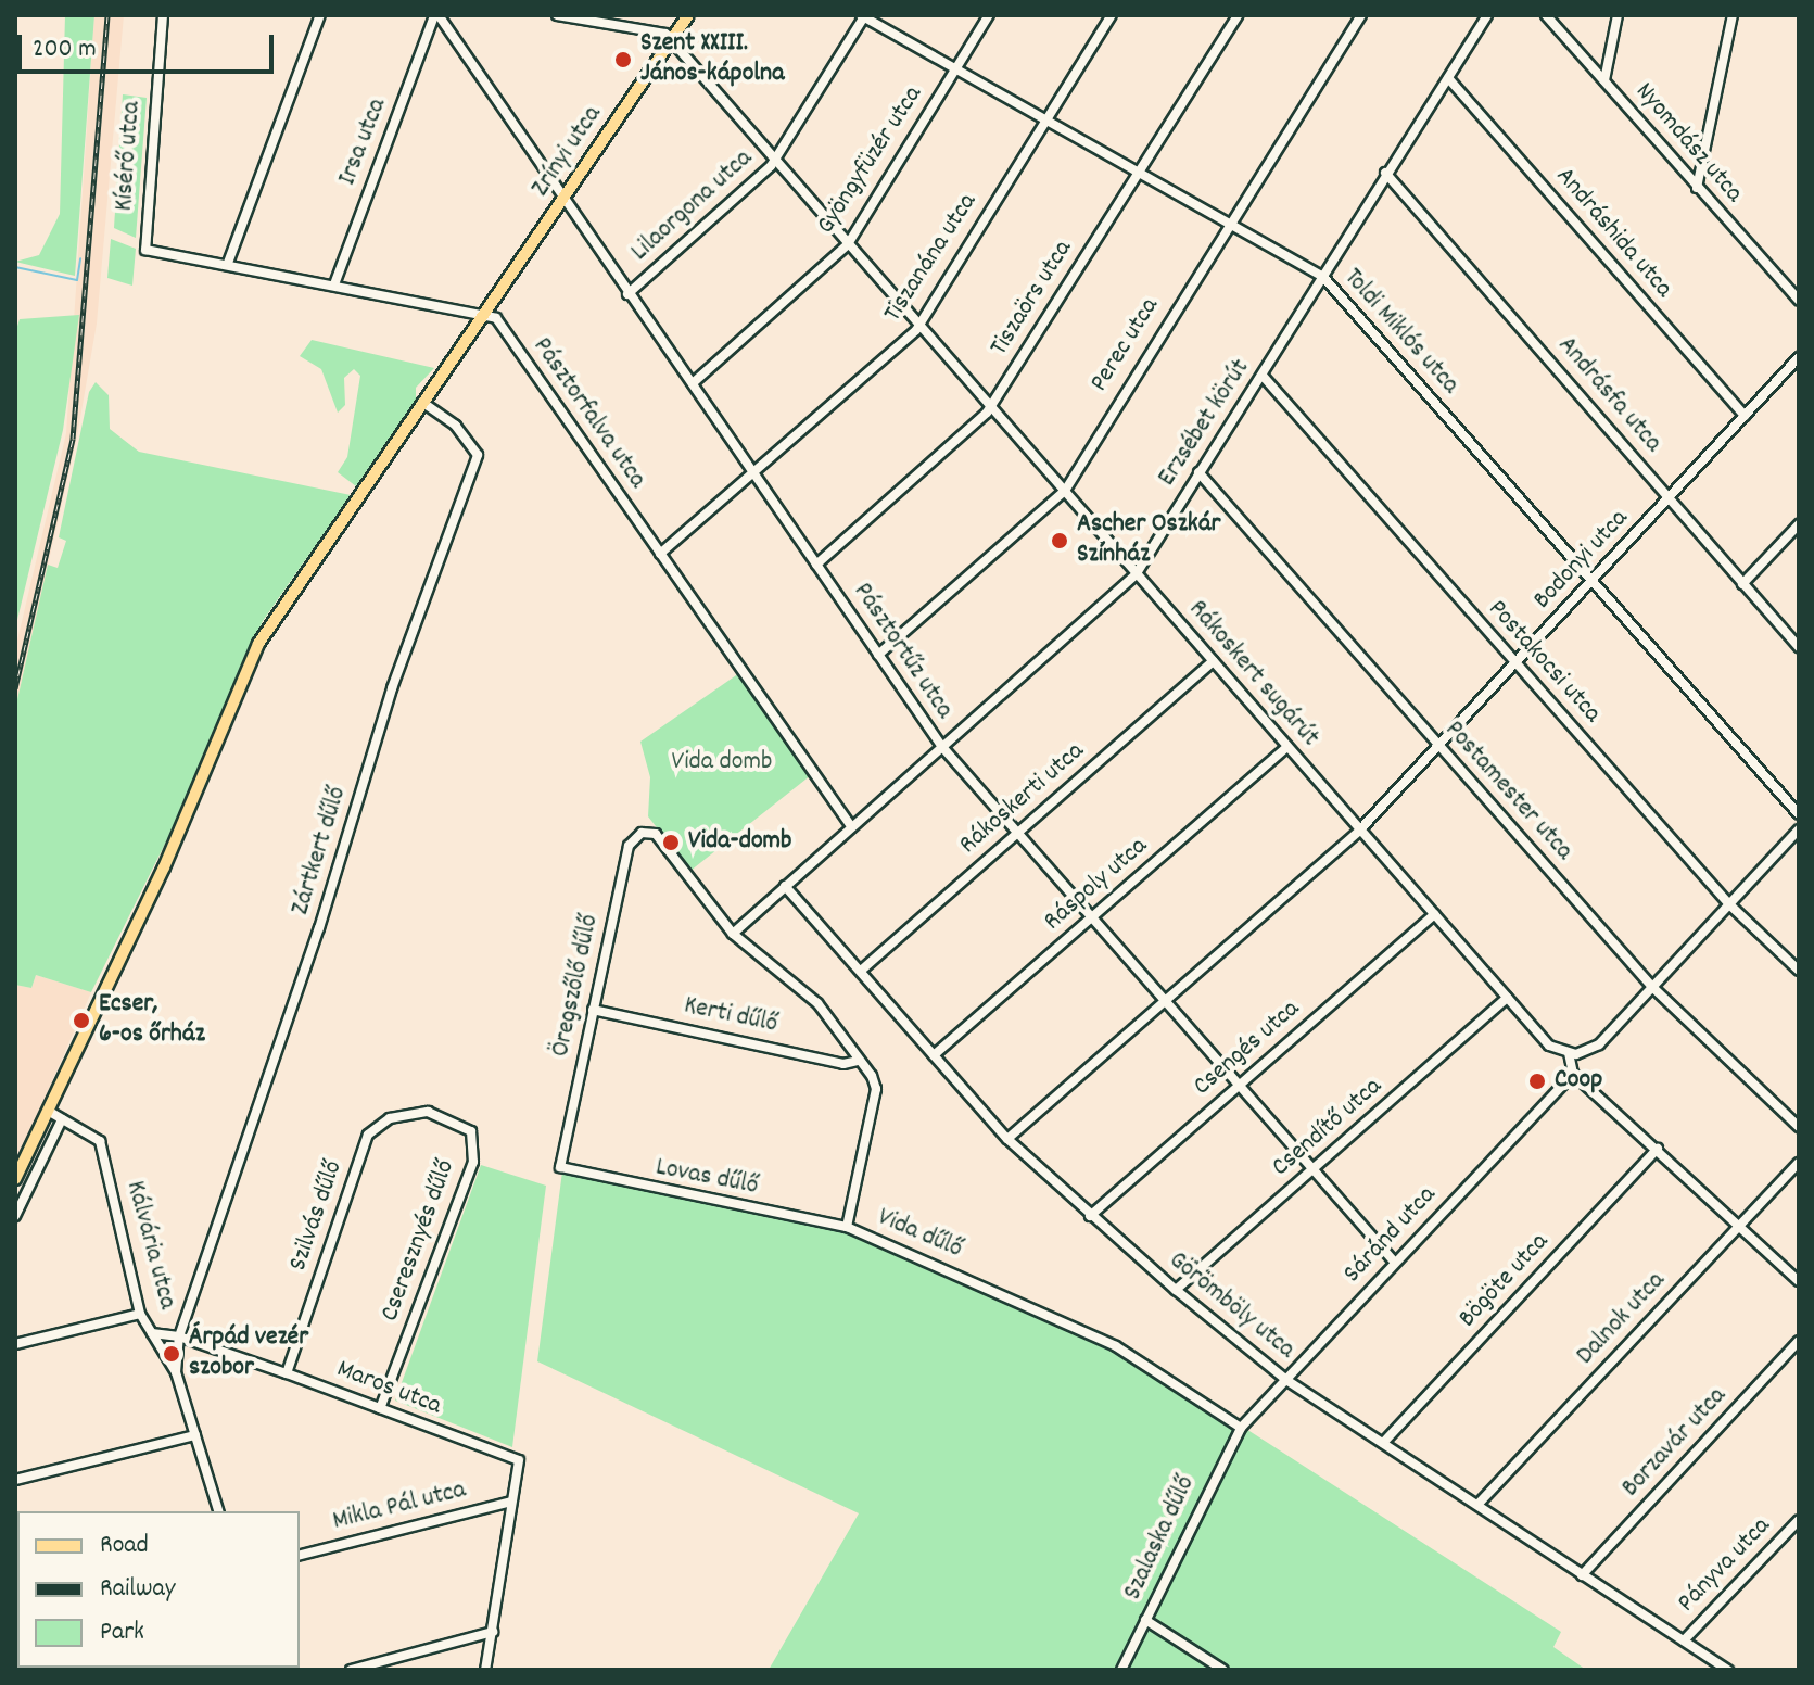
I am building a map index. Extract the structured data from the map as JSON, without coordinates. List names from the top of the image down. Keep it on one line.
{"streets":{"main road":["Zrínyi utca"],"street":["Irsa utca","Nyomdász utca","Kísérő utca","Gyöngyfüzér utca","Lilaorgona utca","Andráshida utca","Tiszanána utca","Tiszaörs utca","Toldi Miklós utca","Perec utca","Andrásfa utca","Pásztorfalva utca","Erzsébet körút","Bodonyi utca","Pásztortűz utca","Postakocsi utca","Rákoskert sugárút","Postamester utca","Rákoskerti utca","Zártkert dűlő","Ráspoly utca","Öregszőlő dűlő","Kerti dűlő","Csengés utca","Csendítő utca","Lovas dűlő","Szilvás dűlő","Vida dűlő","Sáránd utca","Cseresznyés dűlő","Kálvária utca","Bögöte utca","Görömböly utca","Dalnok utca","Maros utca","Borzavár utca","Mikla Pál utca","Szalaska dűlő","Pányva utca"]},"crossings":[["Irsa utca","Pásztortűz utca"],["Zrínyi utca","Pásztorfalva utca"],["Zrínyi utca","Pásztortűz utca"],["Zrínyi utca","Rákoskert sugárút"],["Zrínyi utca","Zártkert dűlő"],["Zrínyi utca","Kálvária utca"],["Gyöngyfüzér utca","Toldi Miklós utca"],["Gyöngyfüzér utca","Pásztortűz utca"],["Gyöngyfüzér utca","Rákoskert sugárút"],["Lilaorgona utca","Toldi Miklós utca"],["Lilaorgona utca","Pásztortűz utca"],["Lilaorgona utca","Rákoskert sugárút"],["Andráshida utca","Erzsébet körút"],["Andráshida utca","Bodonyi utca"],["Tiszanána utca","Toldi Miklós utca"],["Tiszanána utca","Pásztorfalva utca"],["Tiszanána utca","Pásztortűz utca"],["Tiszanána utca","Rákoskert sugárút"],["Tiszaörs utca","Toldi Miklós utca"],["Tiszaörs utca","Pásztortűz utca"],["Tiszaörs utca","Rákoskert sugárút"],["Toldi Miklós utca","Perec utca"],["Toldi Miklós utca","Erzsébet körút"],["Toldi Miklós utca","Bodonyi utca"],["Perec utca","Pásztortűz utca"],["Perec utca","Rákoskert sugárút"],["Andrásfa utca","Erzsébet körút"],["Andrásfa utca","Bodonyi utca"],["Pásztorfalva utca","Erzsébet körút"],["Erzsébet körút","Pásztortűz utca"],["Erzsébet körút","Postakocsi utca"],["Erzsébet körút","Rákoskert sugárút"],["Erzsébet körút","Postamester utca"],["Erzsébet körút","Vida dűlő"],["Erzsébet körút","Görömböly utca"],["Bodonyi utca","Pásztortűz utca"],["Bodonyi utca","Postakocsi utca"],["Bodonyi utca","Rákoskert sugárút"],["Bodonyi utca","Postamester utca"],["Bodonyi utca","Görömböly utca"],["Pásztortűz utca","Rákoskerti utca"],["Pásztortűz utca","Ráspoly utca"],["Pásztortűz utca","Csengés utca"],["Pásztortűz utca","Csendítő utca"],["Pásztortűz utca","Sáránd utca"],["Rákoskert sugárút","Rákoskerti utca"],["Rákoskert sugárút","Ráspoly utca"],["Rákoskert sugárút","Csengés utca"],["Rákoskert sugárút","Csendítő utca"],["Rákoskerti utca","Görömböly utca"],["Zártkert dűlő","Maros utca"],["Ráspoly utca","Görömböly utca"],["Öregszőlő dűlő","Kerti dűlő"],["Öregszőlő dűlő","Lovas dűlő"],["Öregszőlő dűlő","Vida dűlő"],["Kerti dűlő","Vida dűlő"],["Csengés utca","Görömböly utca"],["Csendítő utca","Görömböly utca"],["Lovas dűlő","Vida dűlő"],["Szilvás dűlő","Cseresznyés dűlő"],["Szilvás dűlő","Maros utca"],["Vida dűlő","Sáránd utca"],["Vida dűlő","Szalaska dűlő"],["Sáránd utca","Görömböly utca"],["Sáránd utca","Szalaska dűlő"],["Cseresznyés dűlő","Maros utca"],["Kálvária utca","Maros utca"],["Bögöte utca","Görömböly utca"],["Görömböly utca","Dalnok utca"],["Görömböly utca","Borzavár utca"],["Görömböly utca","Pányva utca"],["Maros utca","Mikla Pál utca"]],"parks":["Vida domb"],"places":["Szent XXIII. János-kápolna","Ascher Oszkár Színház","Vida-domb","Ecser, 6-os őrház","Coop","Árpád vezér szobor"],"legend":["Road","Railway","Park"],"scale_bar":"200 m"}
